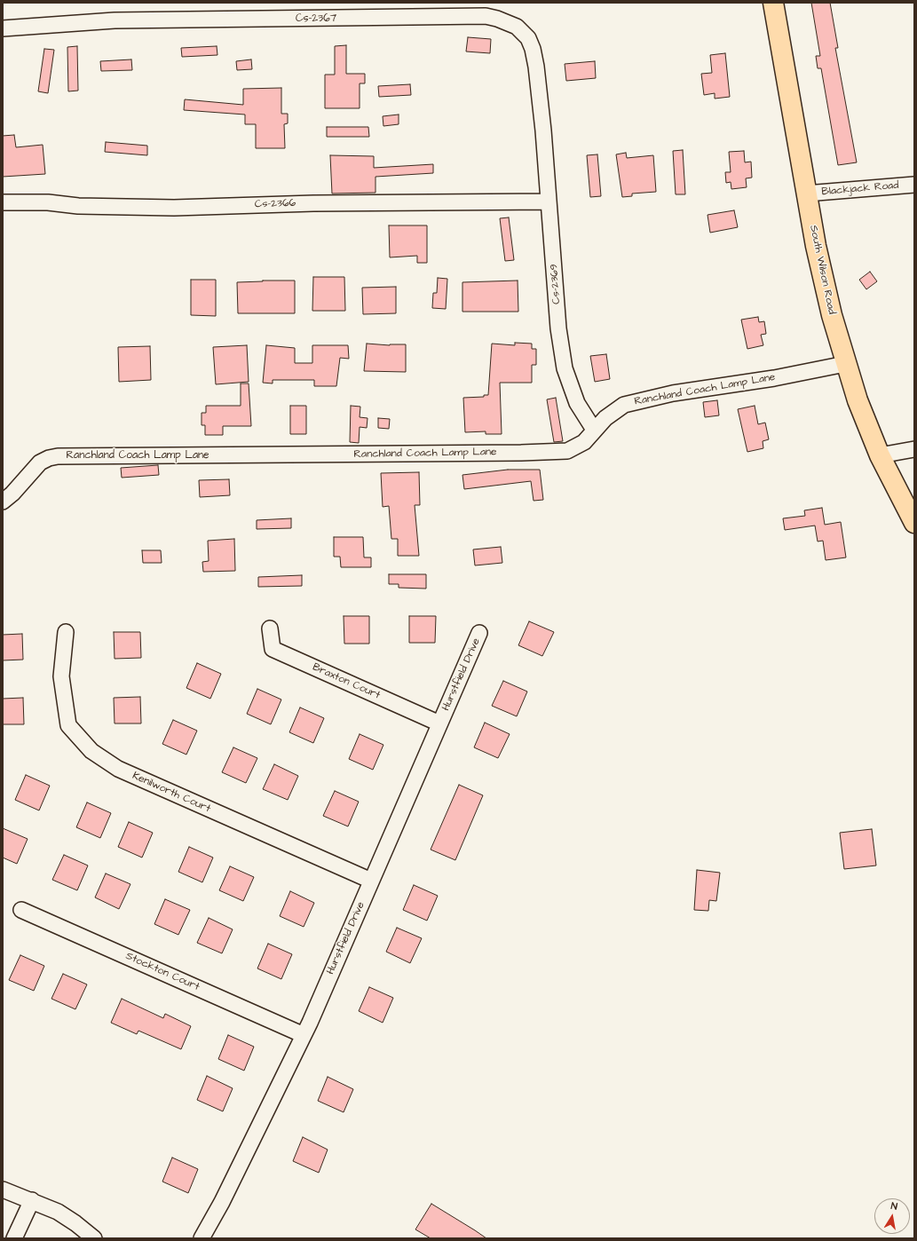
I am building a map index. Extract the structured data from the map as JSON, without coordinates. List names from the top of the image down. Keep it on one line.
{"streets":{"main road":["South Wilson Road"],"street":["Cs-2367","Blackjack Road","Cs-2366","Cs-2369","Ranchland Coach Lamp Lane","Hurstfield Drive","Braxton Court","Kenilworth Court","Stockton Court"]},"crossings":[["Cs-2367","Cs-2369"],["Blackjack Road","South Wilson Road"],["Cs-2366","Cs-2369"],["South Wilson Road","Ranchland Coach Lamp Lane"],["Cs-2369","Ranchland Coach Lamp Lane"],["Hurstfield Drive","Braxton Court"],["Hurstfield Drive","Kenilworth Court"],["Hurstfield Drive","Stockton Court"]],"north":"top"}
